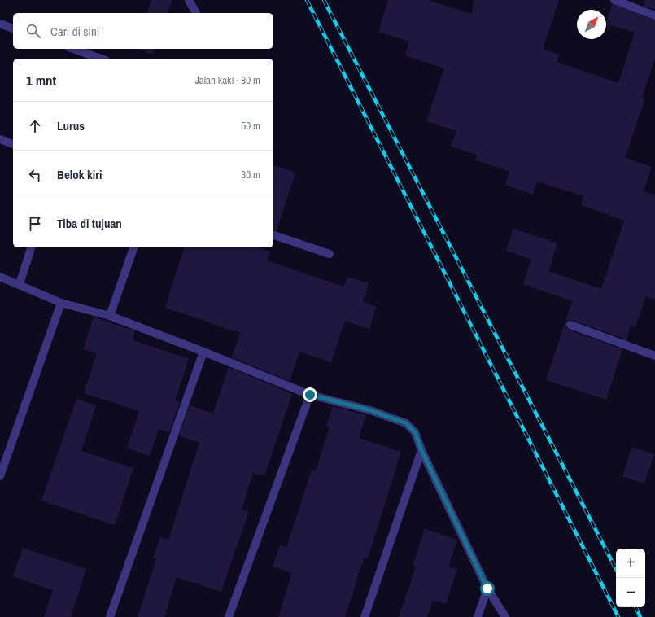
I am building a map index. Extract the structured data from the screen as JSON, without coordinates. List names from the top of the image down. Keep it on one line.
{"north":"top right","page":{"search":"Cari di sini","heading":["1 mnt","Jalan kaki · 80 m"],"list":[["Lurus","50 m"],["Belok kiri","30 m"],"Tiba di tujuan"],"map_buttons":["+","−"]}}
